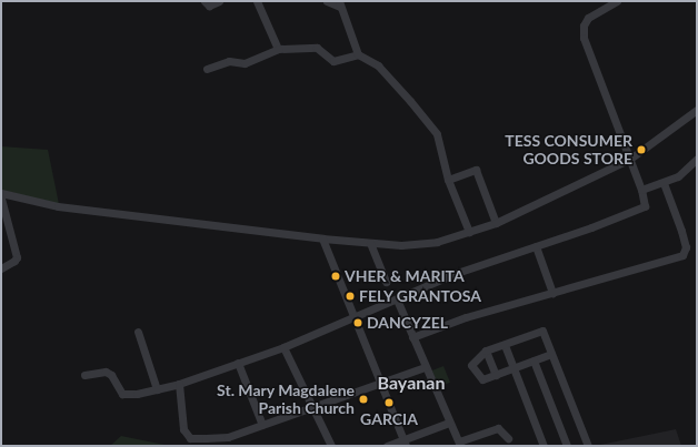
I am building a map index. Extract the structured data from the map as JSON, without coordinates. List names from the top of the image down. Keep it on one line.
{"districts":["Bayanan"],"places":["TESS CONSUMER GOODS STORE","VHER & MARITA","FELY GRANTOSA","DANCYZEL","St. Mary Magdalene Parish Church","GARCIA"]}
